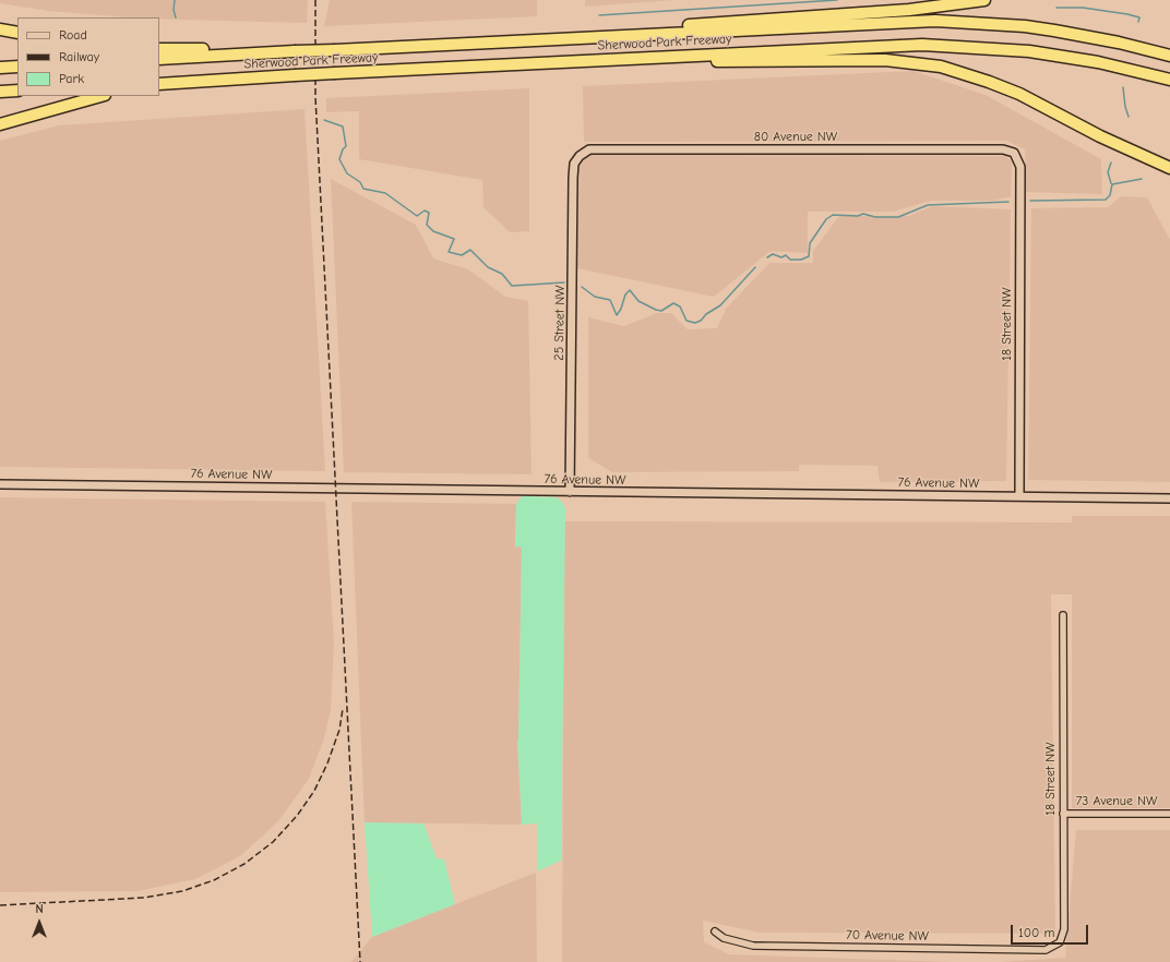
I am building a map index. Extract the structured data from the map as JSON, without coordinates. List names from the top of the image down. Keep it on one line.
{"streets":{"highway":["Sherwood Park Freeway"],"street":["80 Avenue NW","25 Street NW","18 Street NW","76 Avenue NW","73 Avenue NW","70 Avenue NW"]},"crossings":[["80 Avenue NW","25 Street NW"],["80 Avenue NW","18 Street NW"],["25 Street NW","76 Avenue NW"],["18 Street NW","76 Avenue NW"],["18 Street NW","73 Avenue NW"],["18 Street NW","70 Avenue NW"]],"legend":["Road","Railway","Park"],"scale_bar":"100 m","north":"top"}
